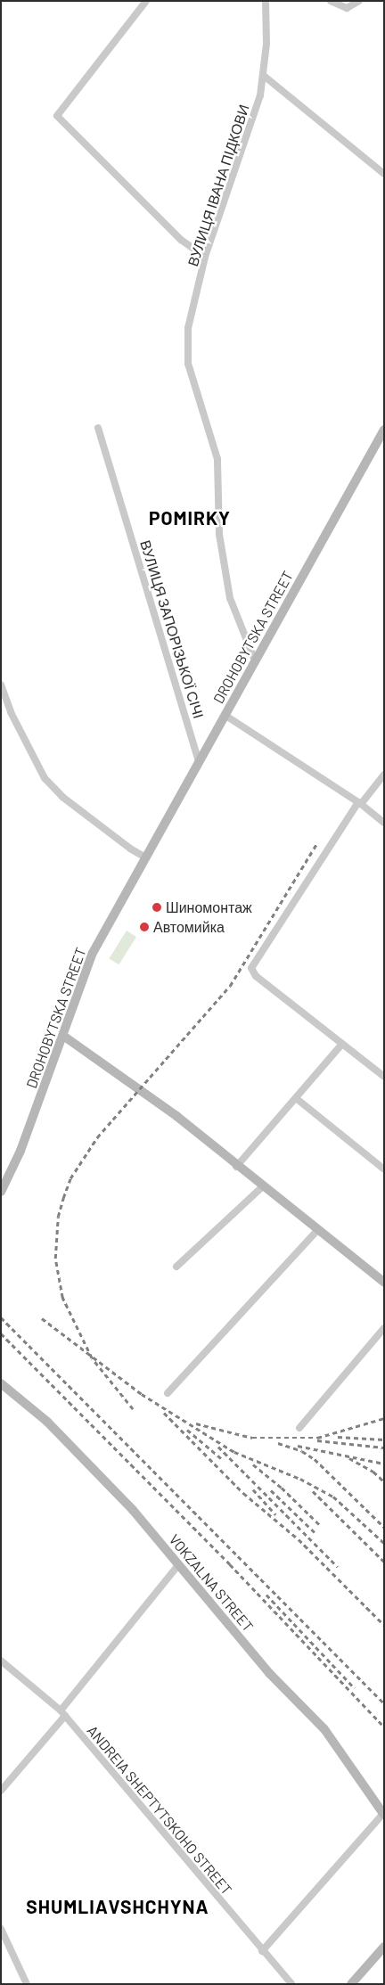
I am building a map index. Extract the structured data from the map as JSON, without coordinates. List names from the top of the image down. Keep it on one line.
{"streets":{"main road":["DROHOBYTSKA STREET","VOKZALNA STREET"],"street":["ВУЛИЦЯ ІВАНА ПІДКОВИ","ВУЛИЦЯ ЗАПОРІЗЬКОЇ СІЧІ","ANDREIA SHEPTYTSKOHO STREET"]},"crossings":[["ВУЛИЦЯ ІВАНА ПІДКОВИ","DROHOBYTSKA STREET"],["ВУЛИЦЯ ЗАПОРІЗЬКОЇ СІЧІ","DROHOBYTSKA STREET"]],"districts":["POMIRKY","SHUMLIAVSHCHYNA"],"places":["Шиномонтаж","Автомийка"]}
